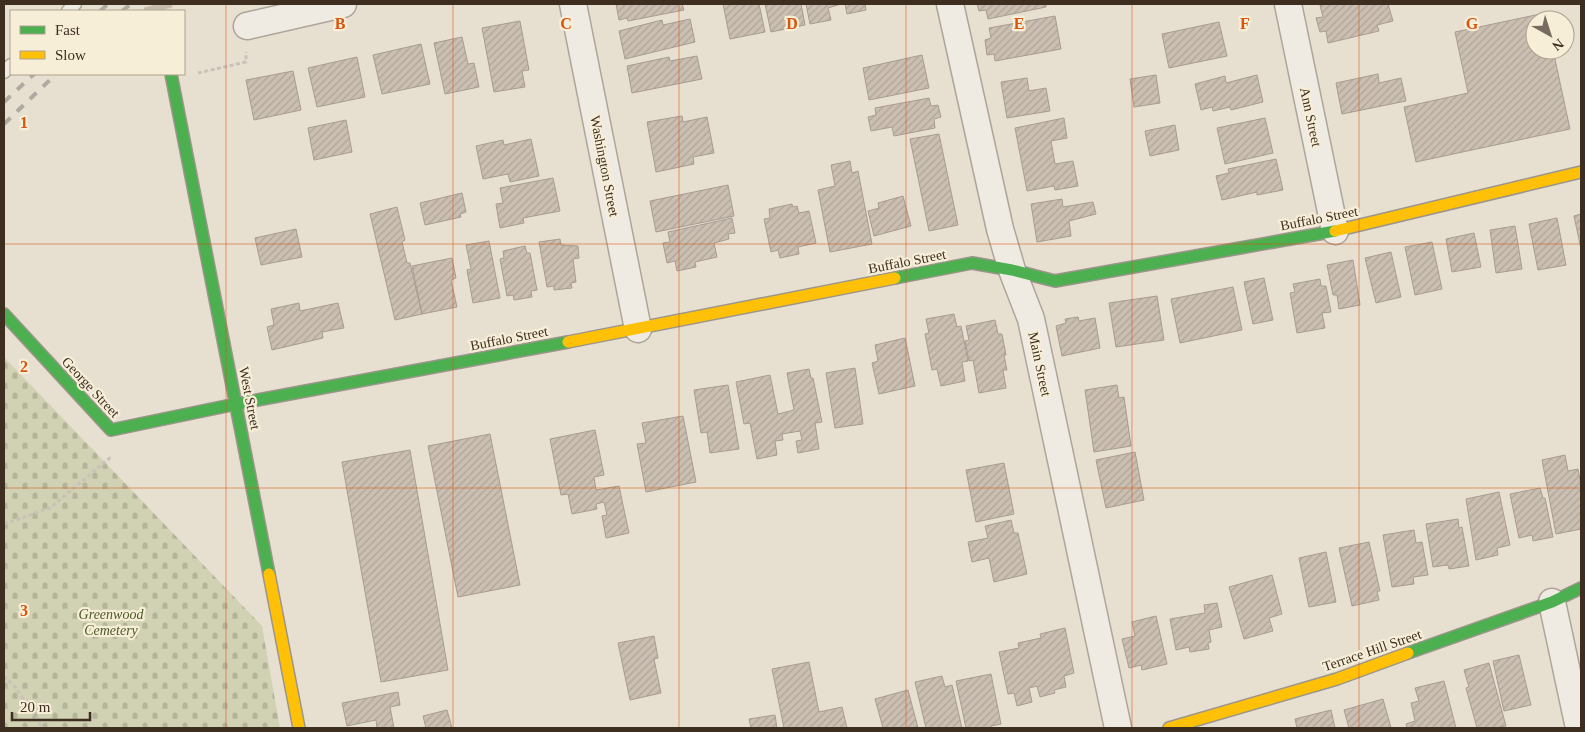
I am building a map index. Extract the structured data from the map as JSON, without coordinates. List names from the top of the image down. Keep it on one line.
{"streets":{"street":["Ann Street","Washington Street","Buffalo Street","Main Street","George Street","West Street","Terrace Hill Street"]},"crossings":[["Ann Street","Buffalo Street"],["Washington Street","Buffalo Street"],["Buffalo Street","Main Street"],["Buffalo Street","George Street"],["Buffalo Street","West Street"],["George Street","West Street"]],"parks":["Greenwood Cemetery"],"legend":["Fast","Slow"],"scale_bar":"20 m","north":"bottom right","grid":{"columns":["B","C","D","E","F","G"],"rows":["1","2","3"]}}
